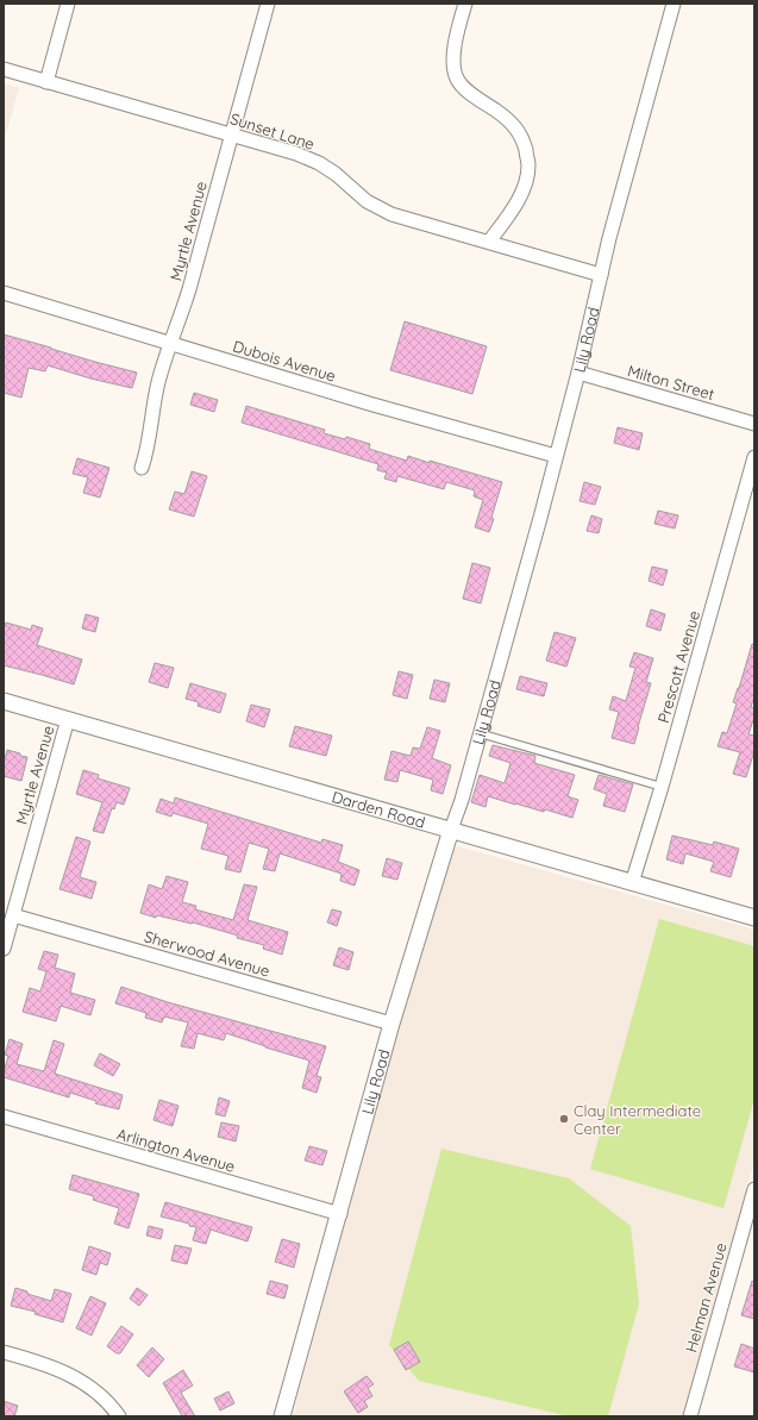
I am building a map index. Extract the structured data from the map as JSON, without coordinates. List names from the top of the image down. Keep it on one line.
{"streets":{"street":["Sunset Lane","Myrtle Avenue","Lily Road","Dubois Avenue","Milton Street","Prescott Avenue","Darden Road","Sherwood Avenue","Arlington Avenue","Helman Avenue"]},"crossings":[["Sunset Lane","Myrtle Avenue"],["Sunset Lane","Lily Road"],["Myrtle Avenue","Dubois Avenue"],["Myrtle Avenue","Darden Road"],["Myrtle Avenue","Sherwood Avenue"],["Lily Road","Dubois Avenue"],["Lily Road","Milton Street"],["Lily Road","Darden Road"],["Lily Road","Sherwood Avenue"],["Lily Road","Arlington Avenue"],["Prescott Avenue","Darden Road"]],"places":["Clay Intermediate Center"]}
